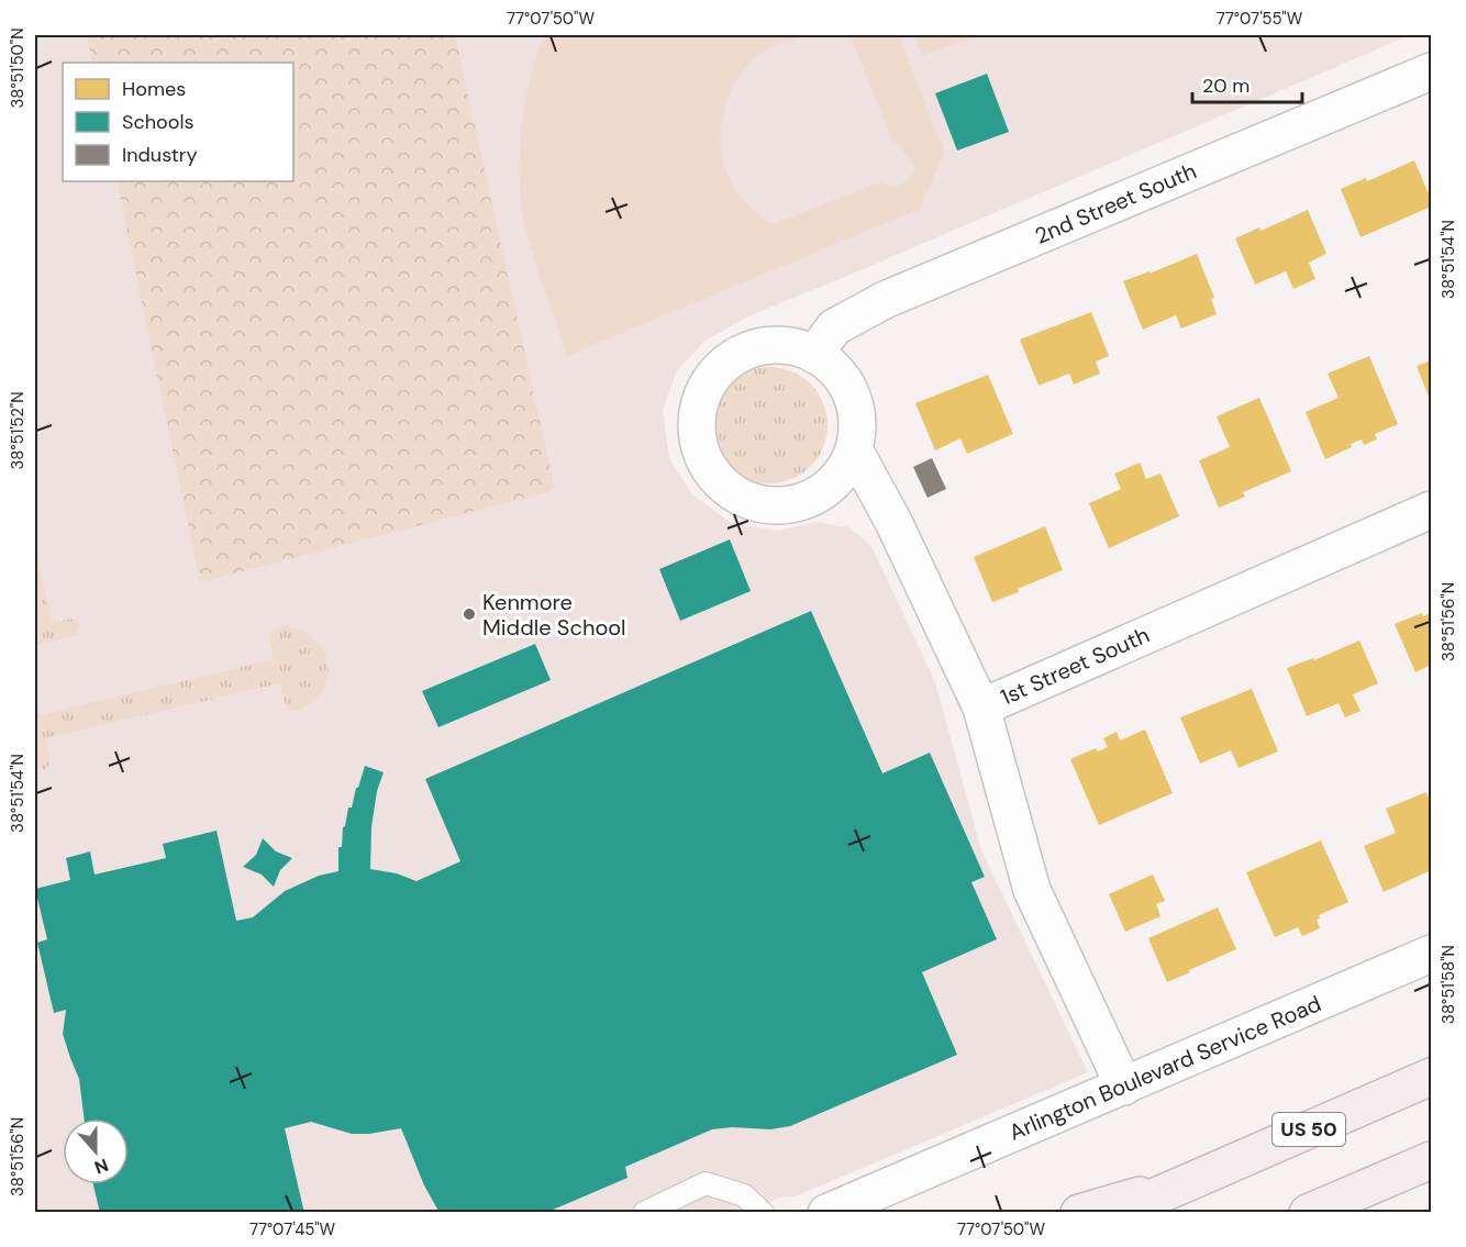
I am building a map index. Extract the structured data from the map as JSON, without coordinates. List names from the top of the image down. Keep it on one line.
{"streets":{"highway":["US 50"],"street":["2nd Street South","1st Street South","Arlington Boulevard Service Road"]},"crossings":[["1st Street South","Arlington Boulevard Service Road"]],"places":["Kenmore Middle School"],"legend":["Homes","Schools","Industry"],"scale_bar":"20 m","north":"bottom","coordinates":["77°07'50\"W","77°07'55\"W","38°51'50\"N","38°51'54\"N","38°51'52\"N","38°51'56\"N","38°51'58\"N","77°07'45\"W"]}
